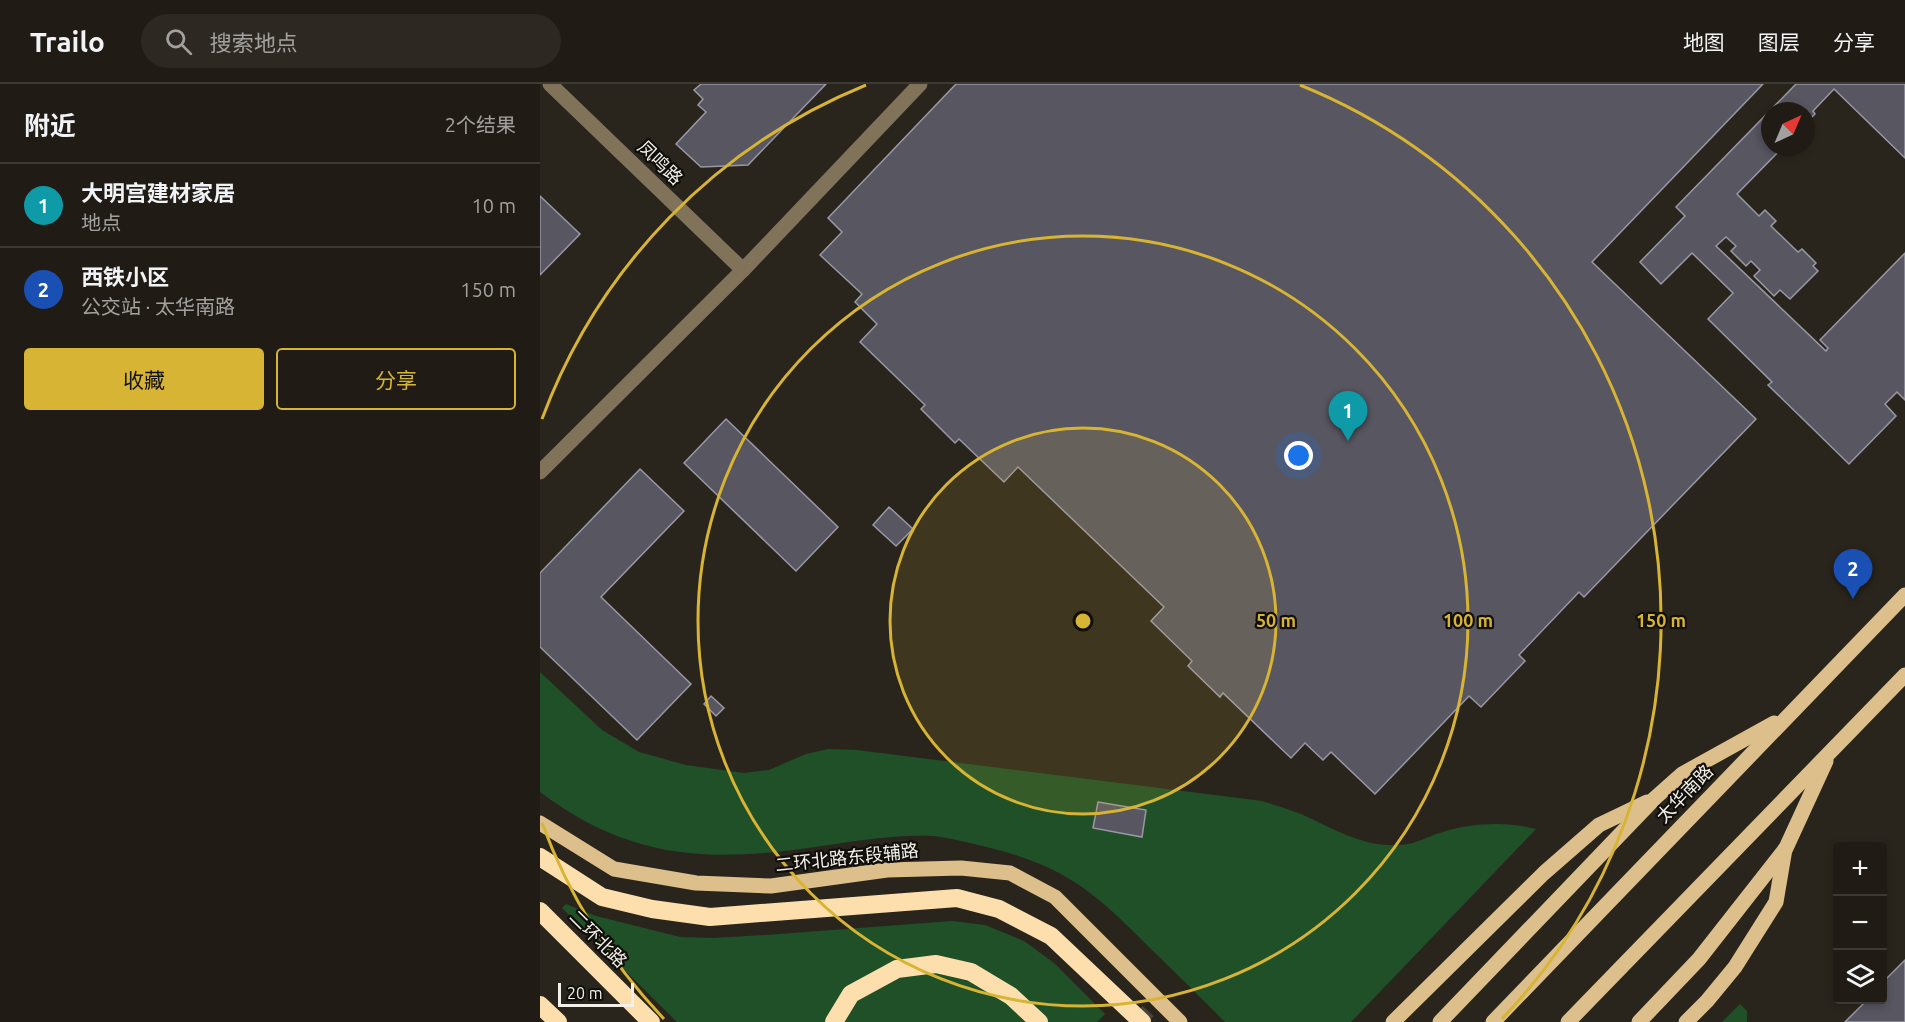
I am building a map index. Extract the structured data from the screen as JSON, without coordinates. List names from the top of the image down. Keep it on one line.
{"streets":{"highway":["二环北路"],"main road":["太华南路","二环北路东段辅路"],"street":["凤鸣路"]},"scale_bar":"20 m","north":"top right","page":{"header":"Trailo","search":"搜索地点","nav":["地图","图层","分享"],"heading":["附近","2个结果"],"list":[{"mark":"1","name":"大明宫建材家居","note":"地点","value":"10 m"},{"mark":"2","name":"西铁小区","note":"公交站 · 太华南路","value":"150 m"}],"buttons":["收藏","分享"],"pins":["1","2"],"map_buttons":["+","−"],"scale":"20 m"},"rings":["50 m","100 m","150 m"]}
